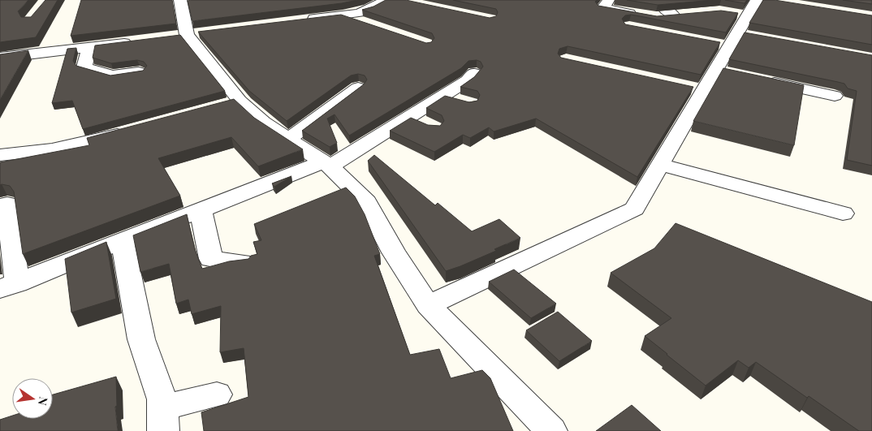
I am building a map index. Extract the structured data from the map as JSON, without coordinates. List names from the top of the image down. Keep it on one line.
{"north":"right"}
